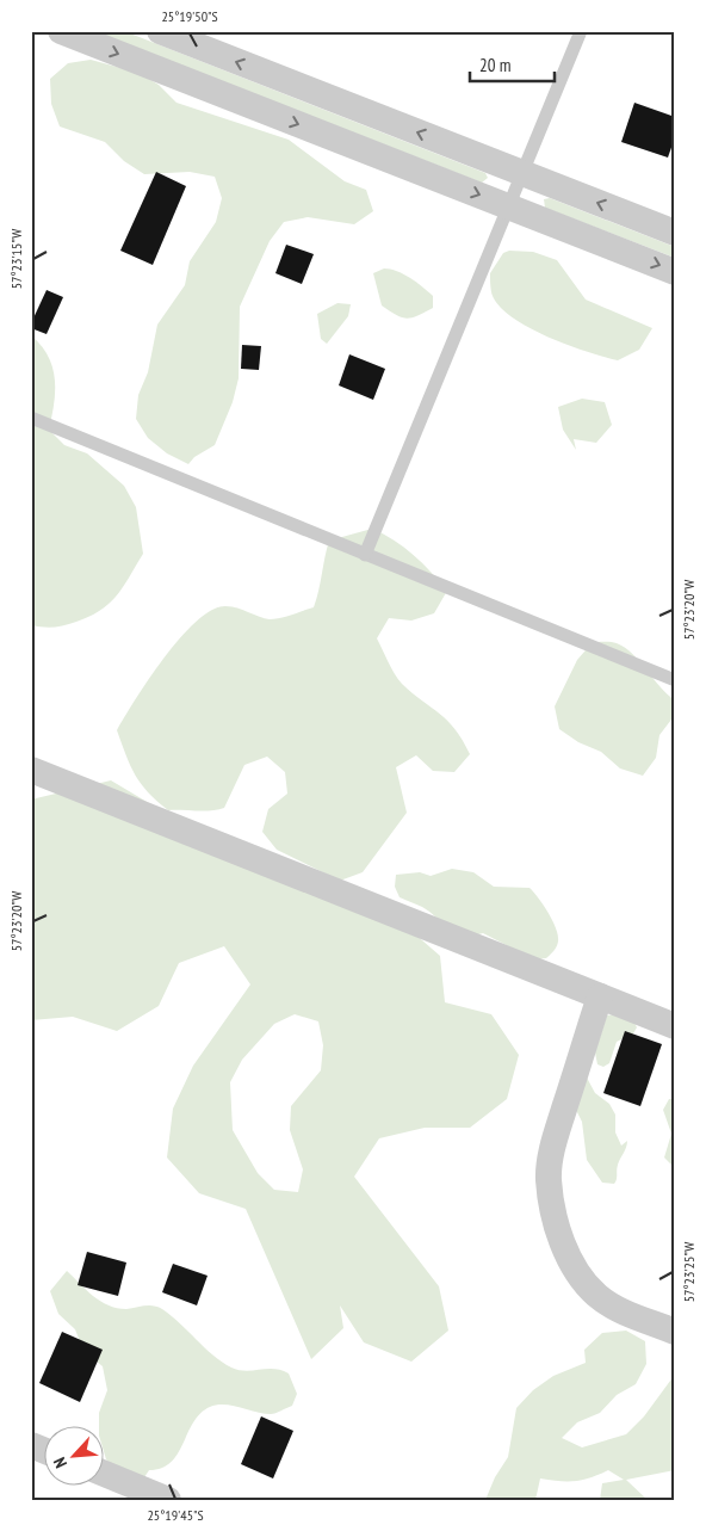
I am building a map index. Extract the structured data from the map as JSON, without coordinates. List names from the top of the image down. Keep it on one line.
{"scale_bar":"20 m","north":"bottom left","coordinates":["25°19'50\"S","57°23'15\"W","57°23'20\"W","57°23'25\"W","25°19'45\"S"]}
